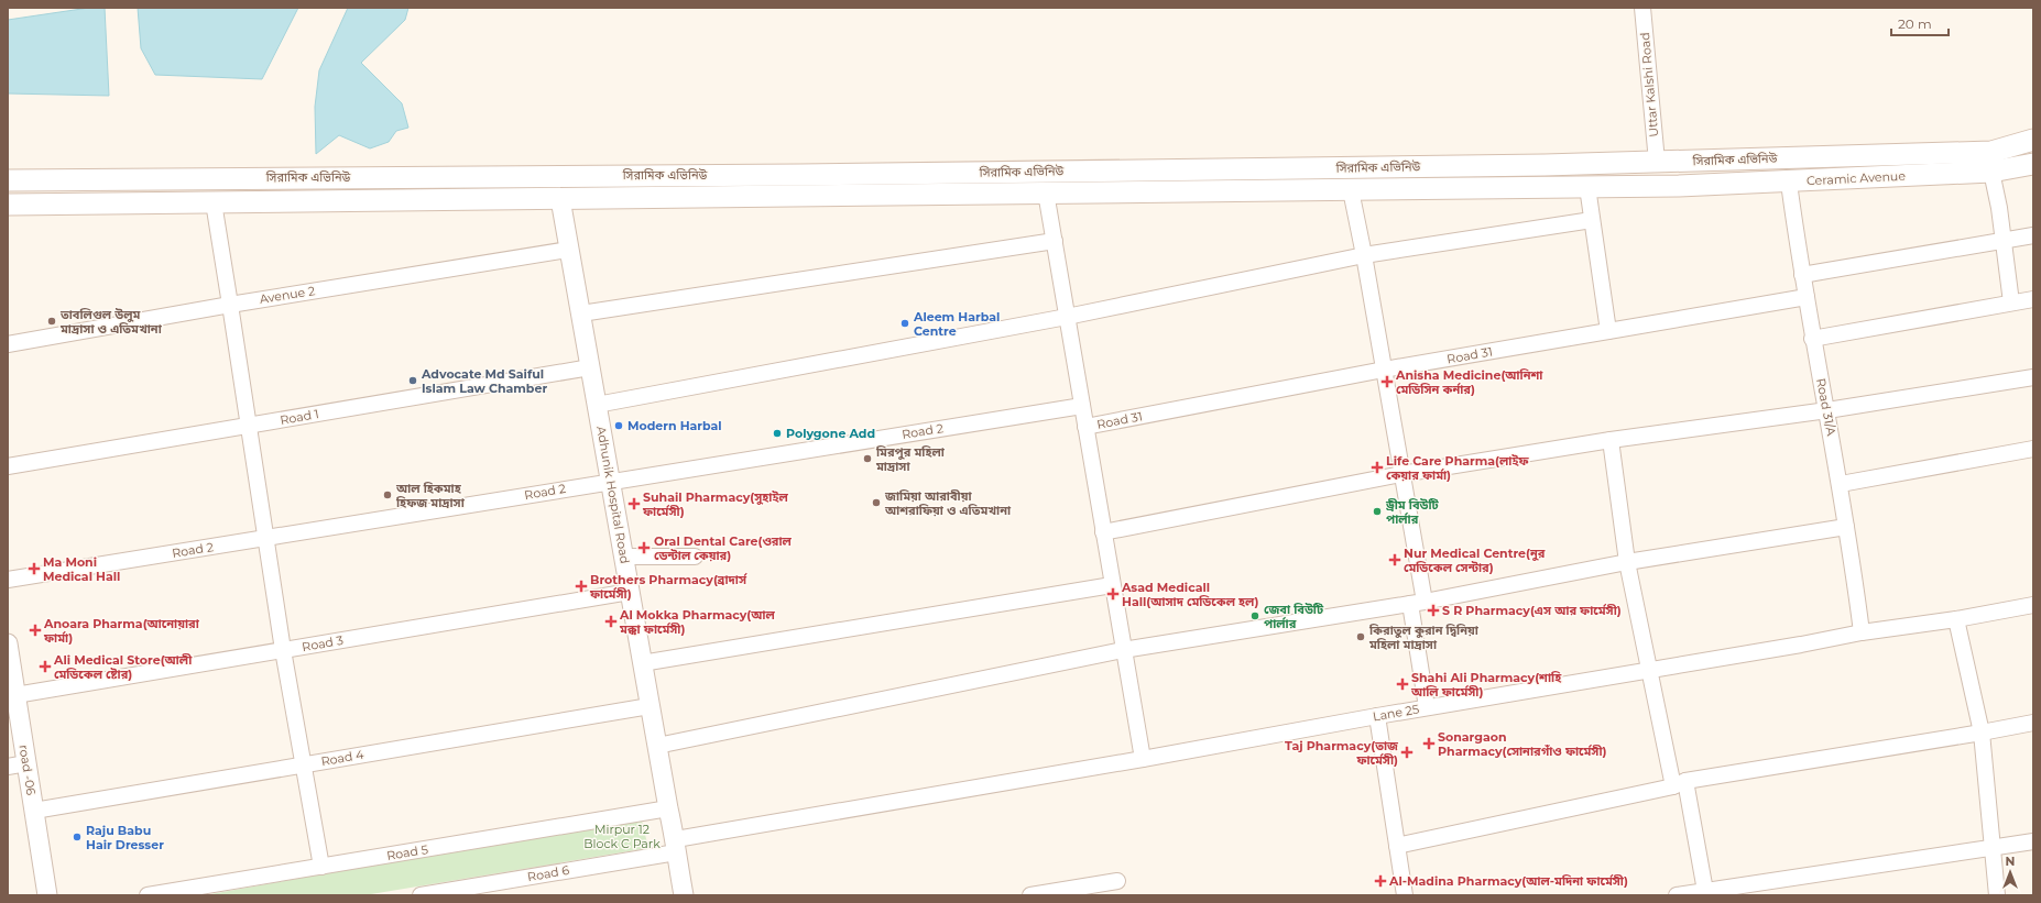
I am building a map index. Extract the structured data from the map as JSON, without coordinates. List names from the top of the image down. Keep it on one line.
{"streets":{"main road":["সিরামিক এভিনিউ","Ceramic Avenue"],"street":["Uttar Kalshi Road","Avenue 2","Road 31","Road 31/A","Road 1","Road 2","Adhunik Hospital Road","Road 3","Lane 25","Road 4","road -06","Road 5","Road 6"]},"crossings":[["Uttar Kalshi Road","সিরামিক এভিনিউ"],["সিরামিক এভিনিউ","Ceramic Avenue"],["সিরামিক এভিনিউ","Adhunik Hospital Road"],["Ceramic Avenue","Road 31/A"],["Avenue 2","Adhunik Hospital Road"],["Road 31","Road 31/A"],["Road 31/A","Lane 25"],["Road 1","Adhunik Hospital Road"],["Road 2","Adhunik Hospital Road"],["Adhunik Hospital Road","Road 3"],["Adhunik Hospital Road","Lane 25"],["Adhunik Hospital Road","Road 4"],["Adhunik Hospital Road","Road 5"],["Adhunik Hospital Road","Road 6"],["Road 3","road -06"],["Lane 25","Road 6"],["Road 4","road -06"]],"parks":["Mirpur 12 Block C Park"],"places":{"other":["তাবলিগুল উলুম মাদ্রাসা ও এতিমখানা","Aleem Harbal Centre","Advocate Md Saiful Islam Law Chamber","Modern Harbal","Polygone Add","মিরপুর মহিলা মাদ্রাসা","আল হিকমাহ হিফজ মাদ্রাসা","জামিয়া আরাবীয়া আশরাফিয়া ও এতিমখানা","ড্রীম বিউটি পার্লার","জেবা বিউটি পার্লার","কিরাতুল কুরান দ্বিনিয়া মহিলা মাদ্রাসা","Raju Babu Hair Dresser"],"health":["Anisha Medicine(আনিশা মেডিসিন কর্নার)","Life Care Pharma(লাইফ কেয়ার ফার্মা)","Suhail Pharmacy(সুহাইল ফার্মেসী)","Oral Dental Care(ওরাল ডেন্টাল কেয়ার)","Nur Medical Centre(নুর মেডিকেল সেন্টার)","Ma Moni Medical Hall","Brothers Pharmacy(ব্রাদার্স ফার্মেসী)","Asad Medicall Hall(আসাদ মেডিকেল হল)","S R Pharmacy(এস আর ফার্মেসী)","Al Mokka Pharmacy(আল মক্কা ফার্মেসী)","Anoara Pharma(আনোয়ারা ফার্মা)","Ali Medical Store(আলী মেডিকেল ষ্টোর)","Shahi Ali Pharmacy(শাহি আলি ফার্মেসী)","Sonargaon Pharmacy(সোনারগাঁও ফার্মেসী)","Taj Pharmacy(তাজ ফার্মেসী)","Al-Madina Pharmacy(আল-মদিনা ফার্মেসী)"]},"scale_bar":"20 m","north":"top"}
